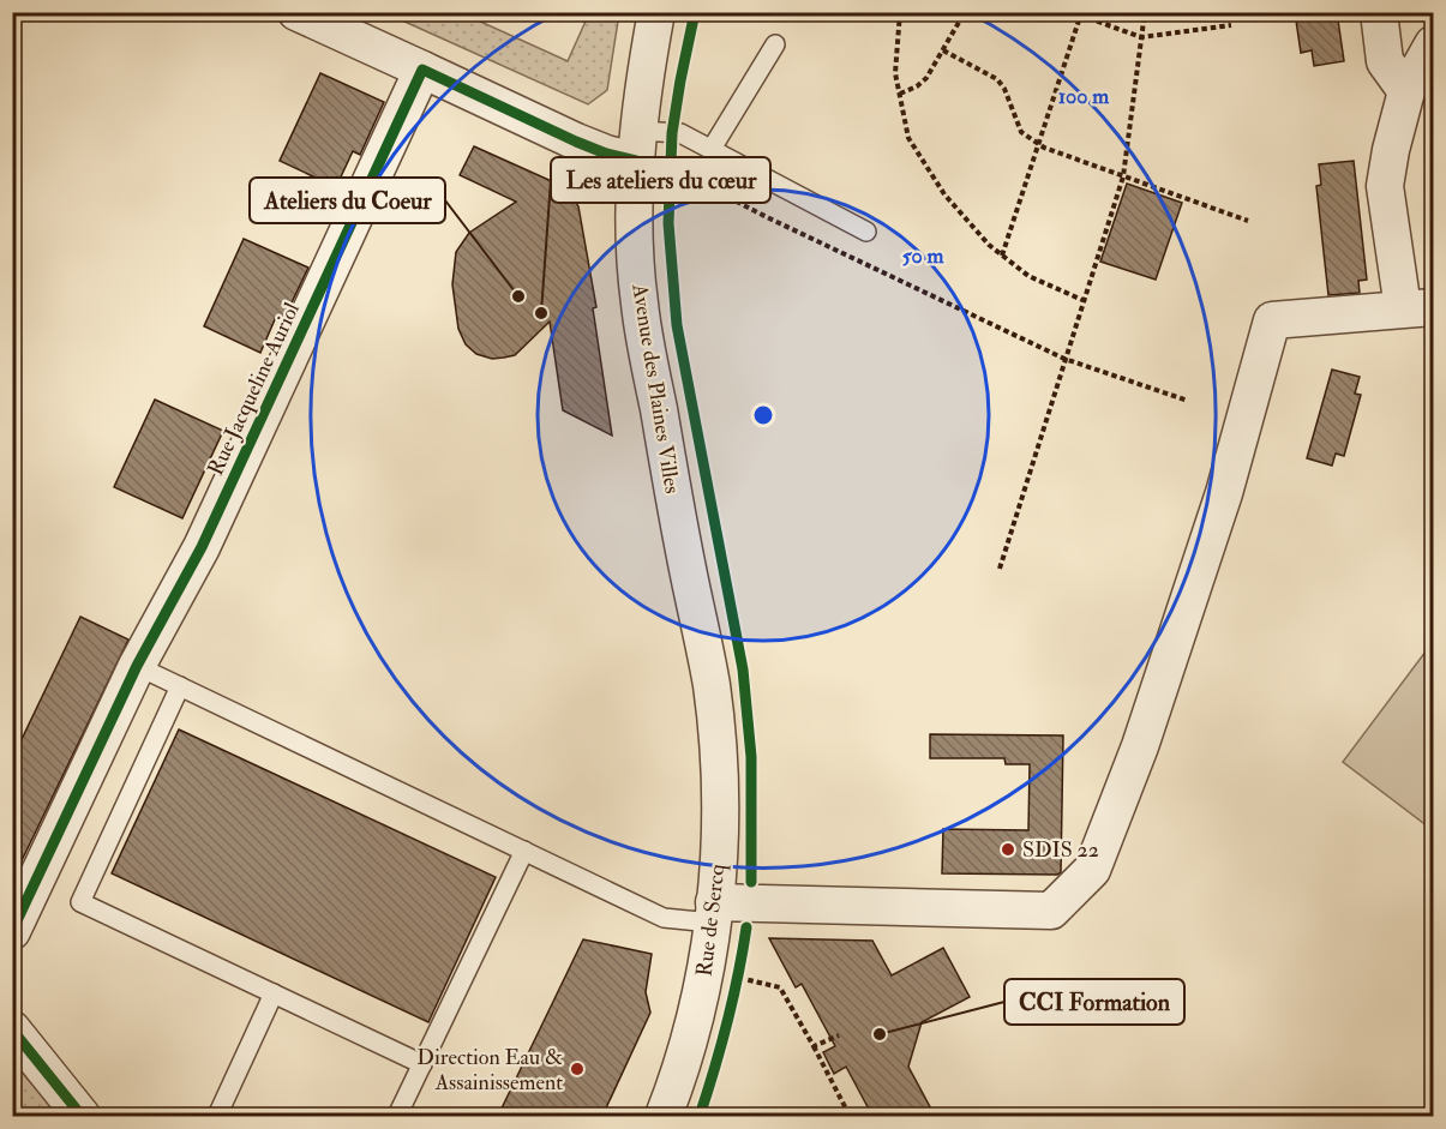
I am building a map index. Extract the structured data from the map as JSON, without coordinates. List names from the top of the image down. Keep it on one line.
{"streets":{"street":["Rue Jacqueline Auriol","Avenue des Plaines Villes","Rue de Sercq"]},"crossings":[["Avenue des Plaines Villes","Rue de Sercq"]],"places":["Ateliers du Coeur","Les ateliers du cœur","SDIS 22","CCI Formation","Direction Eau & Assainissement"],"rings":["100 m","50 m"]}
